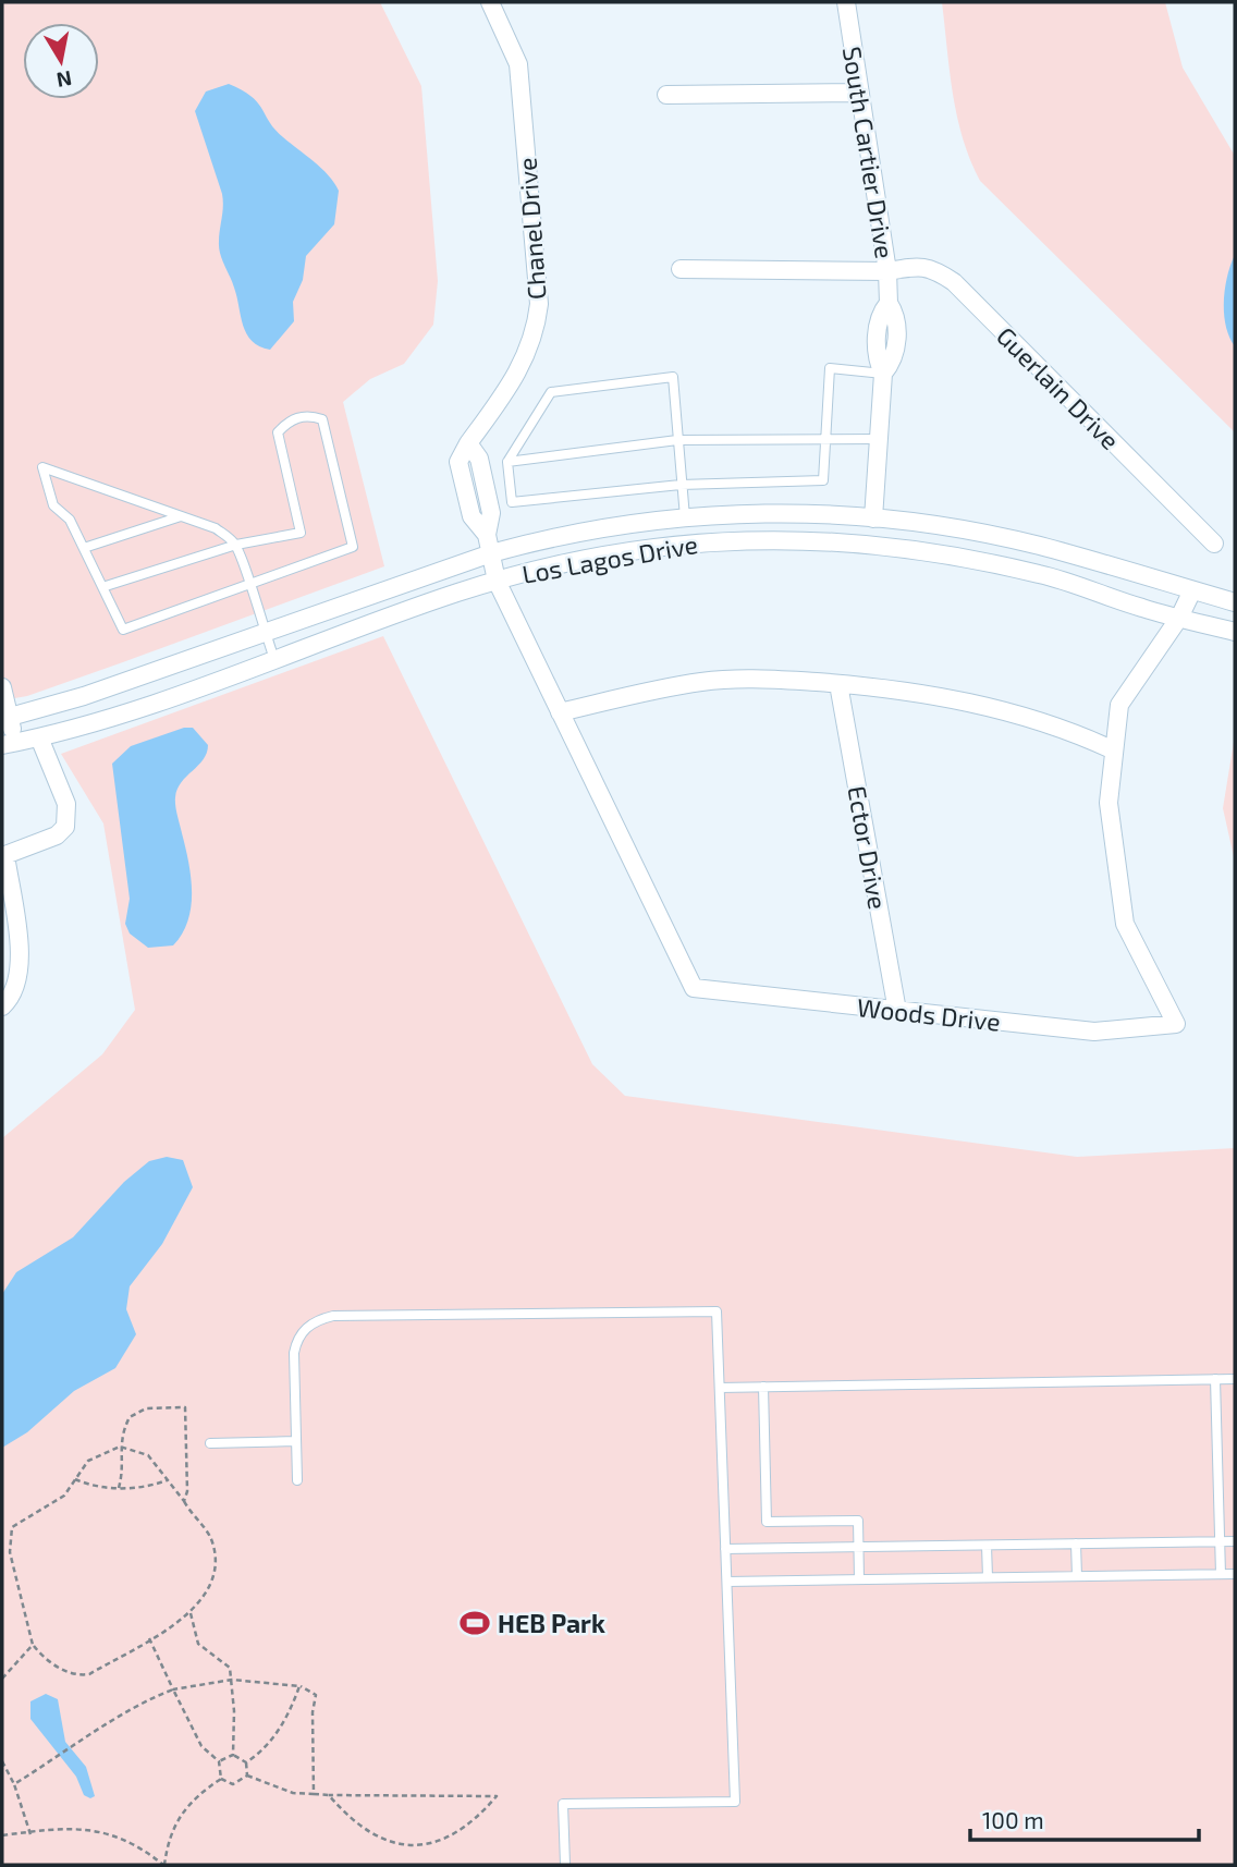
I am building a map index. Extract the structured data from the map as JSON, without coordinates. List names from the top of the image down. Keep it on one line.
{"streets":{"street":["South Cartier Drive","Chanel Drive","Guerlain Drive","Los Lagos Drive","Ector Drive","Woods Drive"]},"crossings":[["South Cartier Drive","Guerlain Drive"],["South Cartier Drive","Los Lagos Drive"],["Chanel Drive","Woods Drive"],["Los Lagos Drive","Woods Drive"],["Ector Drive","Woods Drive"]],"places":{"sports":["HEB Park"]},"scale_bar":"100 m","north":"bottom"}
